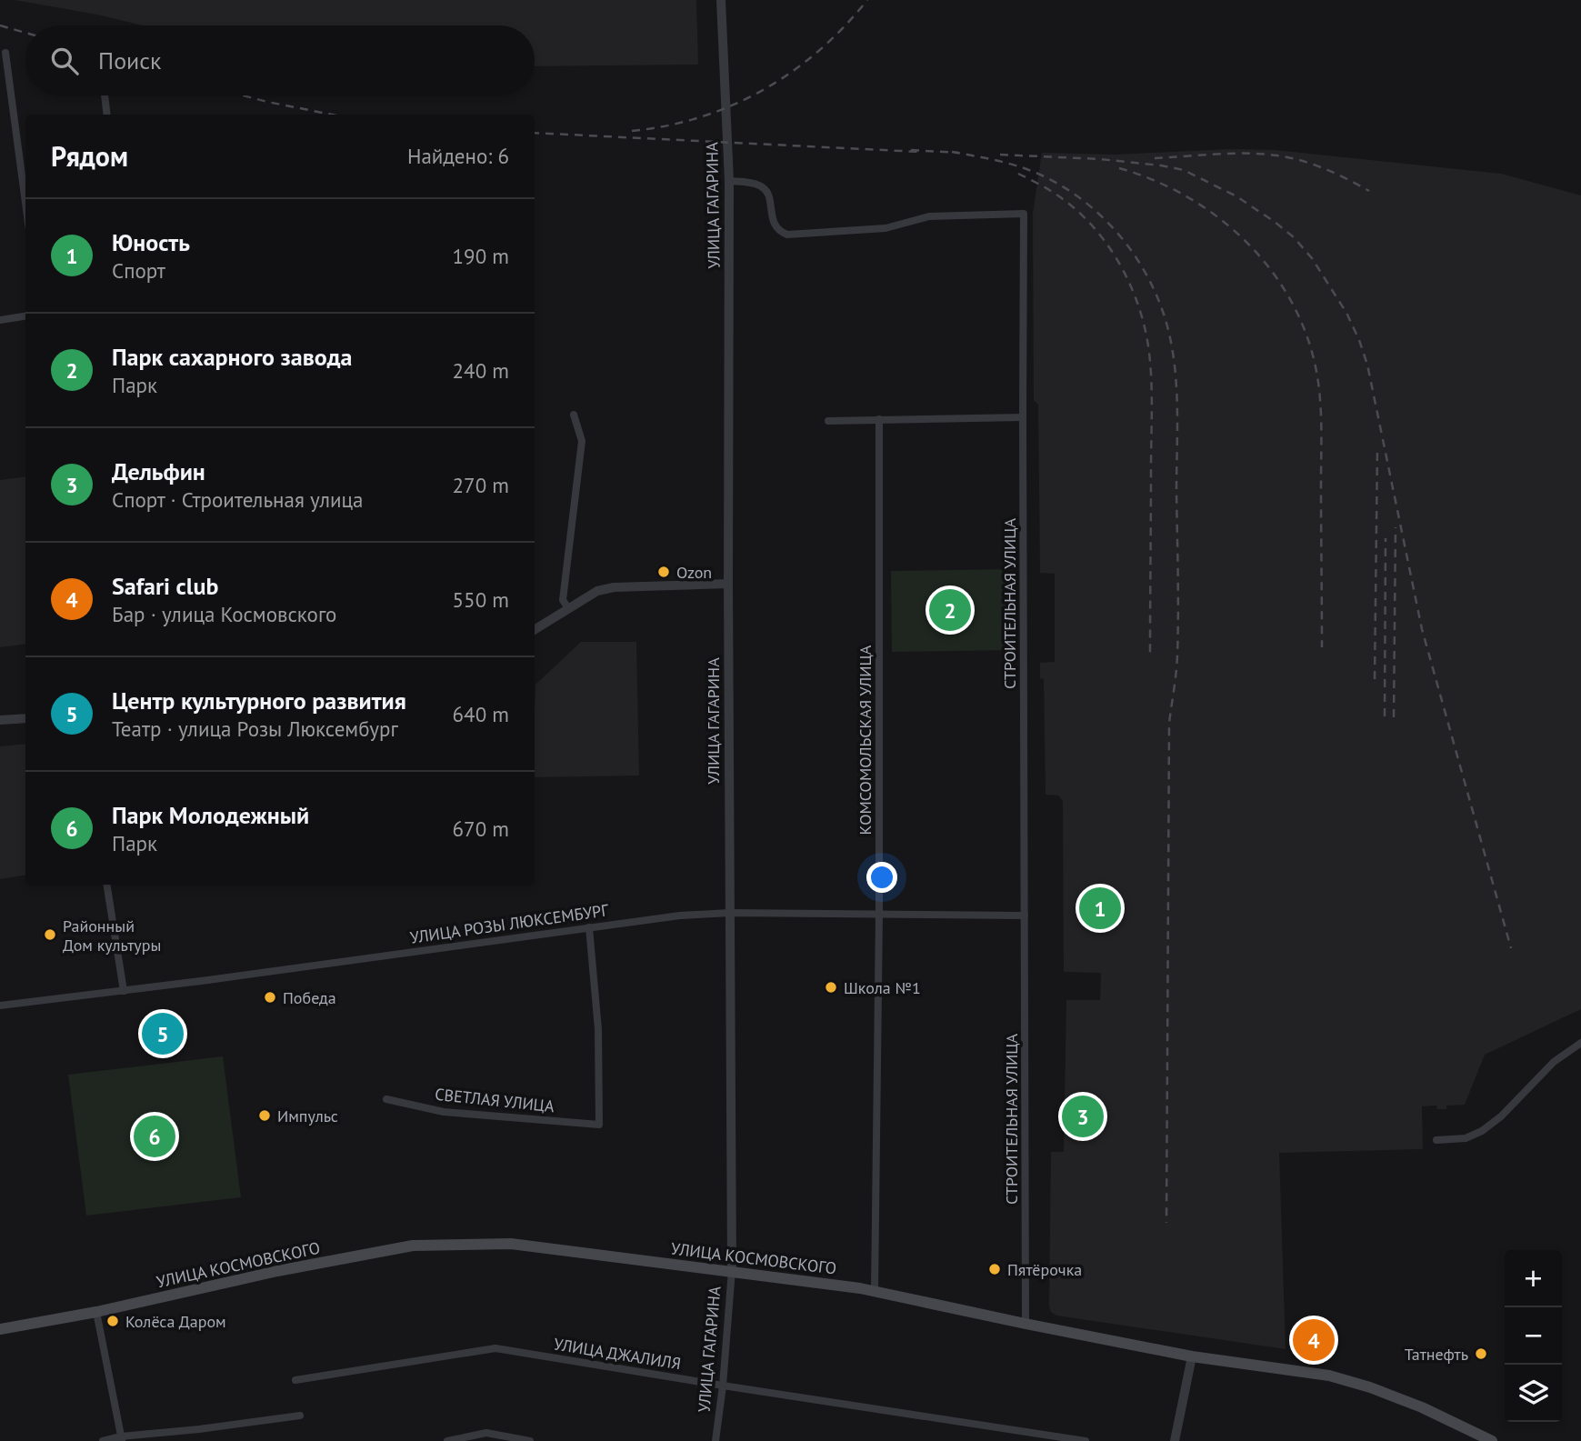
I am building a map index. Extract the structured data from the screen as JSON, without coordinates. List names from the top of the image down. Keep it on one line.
{"streets":{"main road":["УЛИЦА КОСМОВСКОГО"],"street":["УЛИЦА ГАГАРИНА","СТРОИТЕЛЬНАЯ УЛИЦА","КОМСОМОЛЬСКАЯ УЛИЦА","УЛИЦА РОЗЫ ЛЮКСЕМБУРГ","СВЕТЛАЯ УЛИЦА","УЛИЦА ДЖАЛИЛЯ"]},"crossings":[["УЛИЦА ГАГАРИНА","СТРОИТЕЛЬНАЯ УЛИЦА"],["УЛИЦА ГАГАРИНА","УЛИЦА РОЗЫ ЛЮКСЕМБУРГ"],["УЛИЦА ГАГАРИНА","УЛИЦА КОСМОВСКОГО"],["УЛИЦА ГАГАРИНА","УЛИЦА ДЖАЛИЛЯ"],["СТРОИТЕЛЬНАЯ УЛИЦА","УЛИЦА РОЗЫ ЛЮКСЕМБУРГ"],["СТРОИТЕЛЬНАЯ УЛИЦА","УЛИЦА КОСМОВСКОГО"],["КОМСОМОЛЬСКАЯ УЛИЦА","УЛИЦА РОЗЫ ЛЮКСЕМБУРГ"],["КОМСОМОЛЬСКАЯ УЛИЦА","УЛИЦА КОСМОВСКОГО"],["УЛИЦА РОЗЫ ЛЮКСЕМБУРГ","СВЕТЛАЯ УЛИЦА"]],"places":["Ozon","Районный Дом культуры","Школа №1","Победа","Импульс","Пятёрочка","Колёса Даром","Татнефть"],"page":{"search":"Поиск","heading":["Рядом","Найдено: 6"],"list":[{"mark":"1","name":"Юность","note":"Спорт","value":"190 m"},{"mark":"2","name":"Парк сахарного завода","note":"Парк","value":"240 m"},{"mark":"3","name":"Дельфин","note":"Спорт · Строительная улица","value":"270 m"},{"mark":"4","name":"Safari club","note":"Бар · улица Космовского","value":"550 m"},{"mark":"5","name":"Центр культурного развития","note":"Театр · улица Розы Люксембург","value":"640 m"},{"mark":"6","name":"Парк Молодежный","note":"Парк","value":"670 m"}],"pins":["2","1","5","3","6","4"],"map_buttons":["+","−"]}}
